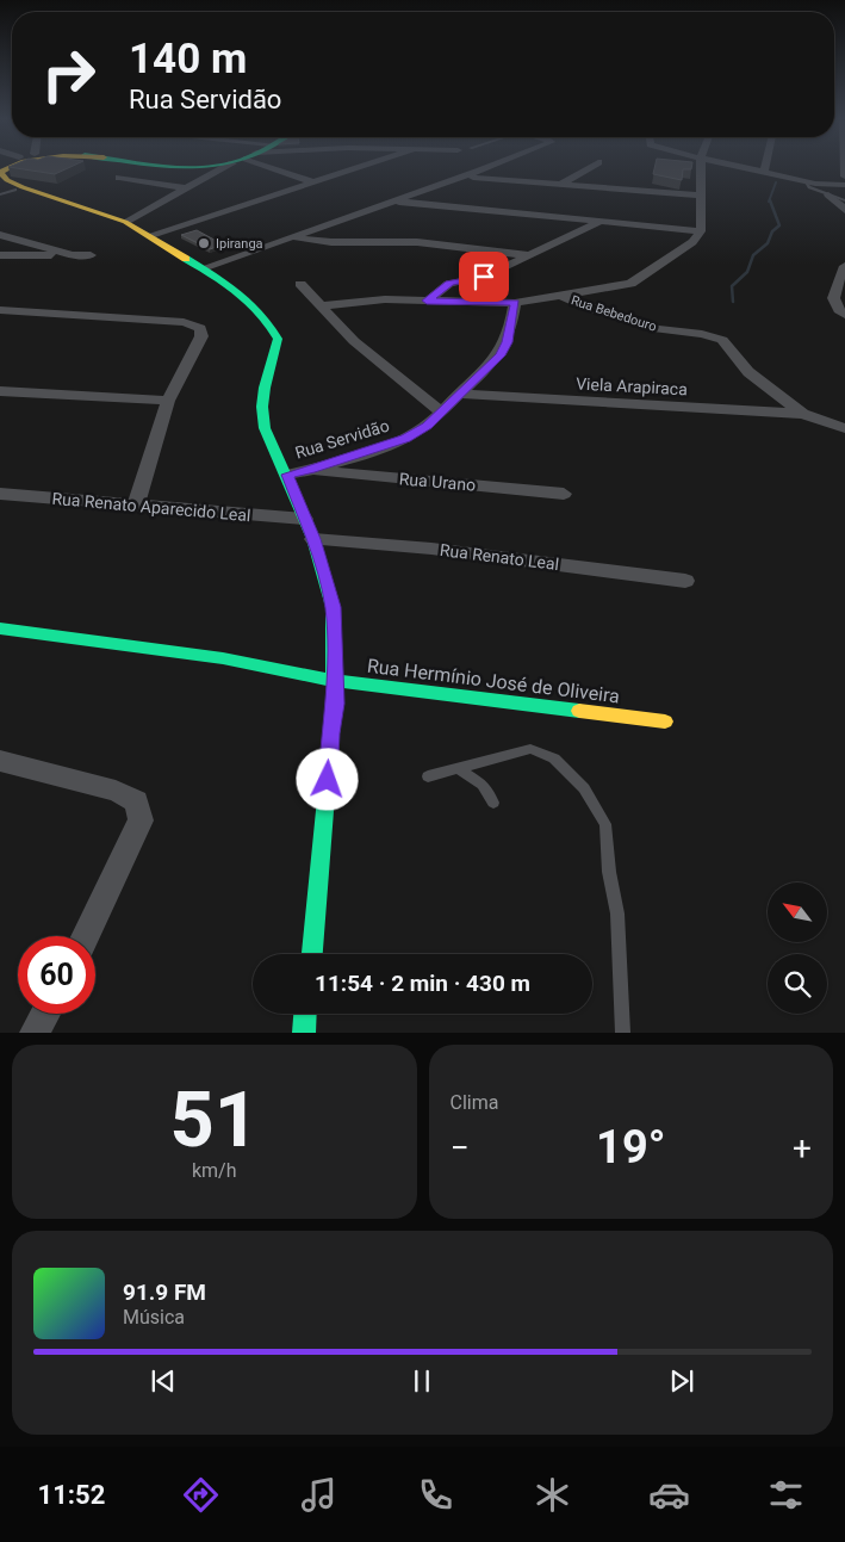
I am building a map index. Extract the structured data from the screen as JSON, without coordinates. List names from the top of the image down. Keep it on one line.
{"streets":{"main road":["Rua Hermínio José de Oliveira"],"street":["Rua Bebedouro","Viela Arapiraca","Rua Servidão","Rua Urano","Rua Renato Aparecido Leal","Rua Renato Leal"]},"crossings":[["Rua Bebedouro","Viela Arapiraca"],["Viela Arapiraca","Rua Servidão"],["Rua Servidão","Rua Urano"]],"places":["Ipiranga"],"north":"top left","page":{"turn":["140 m","Rua Servidão"],"limit":"60","trip":"11:54 · 2 min · 430 m","tile":[["51","km/h"],"Clima"],"heat":["−","19°","+"],"song":["91.9 FM","Música"],"tabs":"11:52"}}
